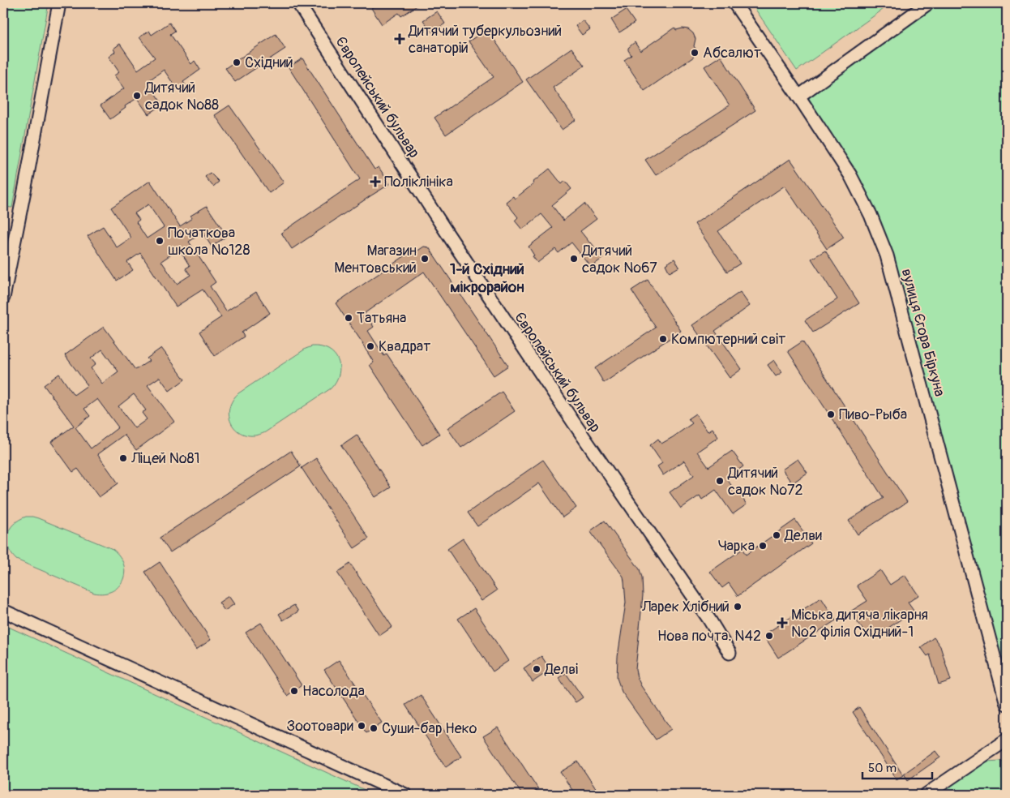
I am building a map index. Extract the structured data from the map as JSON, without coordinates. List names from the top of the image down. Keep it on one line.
{"streets":{"street":["Європейський бульвар","вулиця Єгора Біркуна"]},"districts":["1-й Східний мікрорайон"],"places":{"health":["Дитячий туберкульозний санаторій","Поліклініка","Міська дитяча лікарня №2 філія Східний-1"],"other":["Абсалют","Східний","Дитячий садок №88","Початкова школа №128","Магазин Ментовський","Дитячий садок №67","Татьяна","Компютерний світ","Квадрат","Пиво-Рыба","Ліцей №81","Дитячий садок №72","Делви","Чарка","Ларек Хлібний","Нова почта. N42","Делві","Насолода","Зоотовари","Суши-бар Неко"]},"scale_bar":"50 m"}
